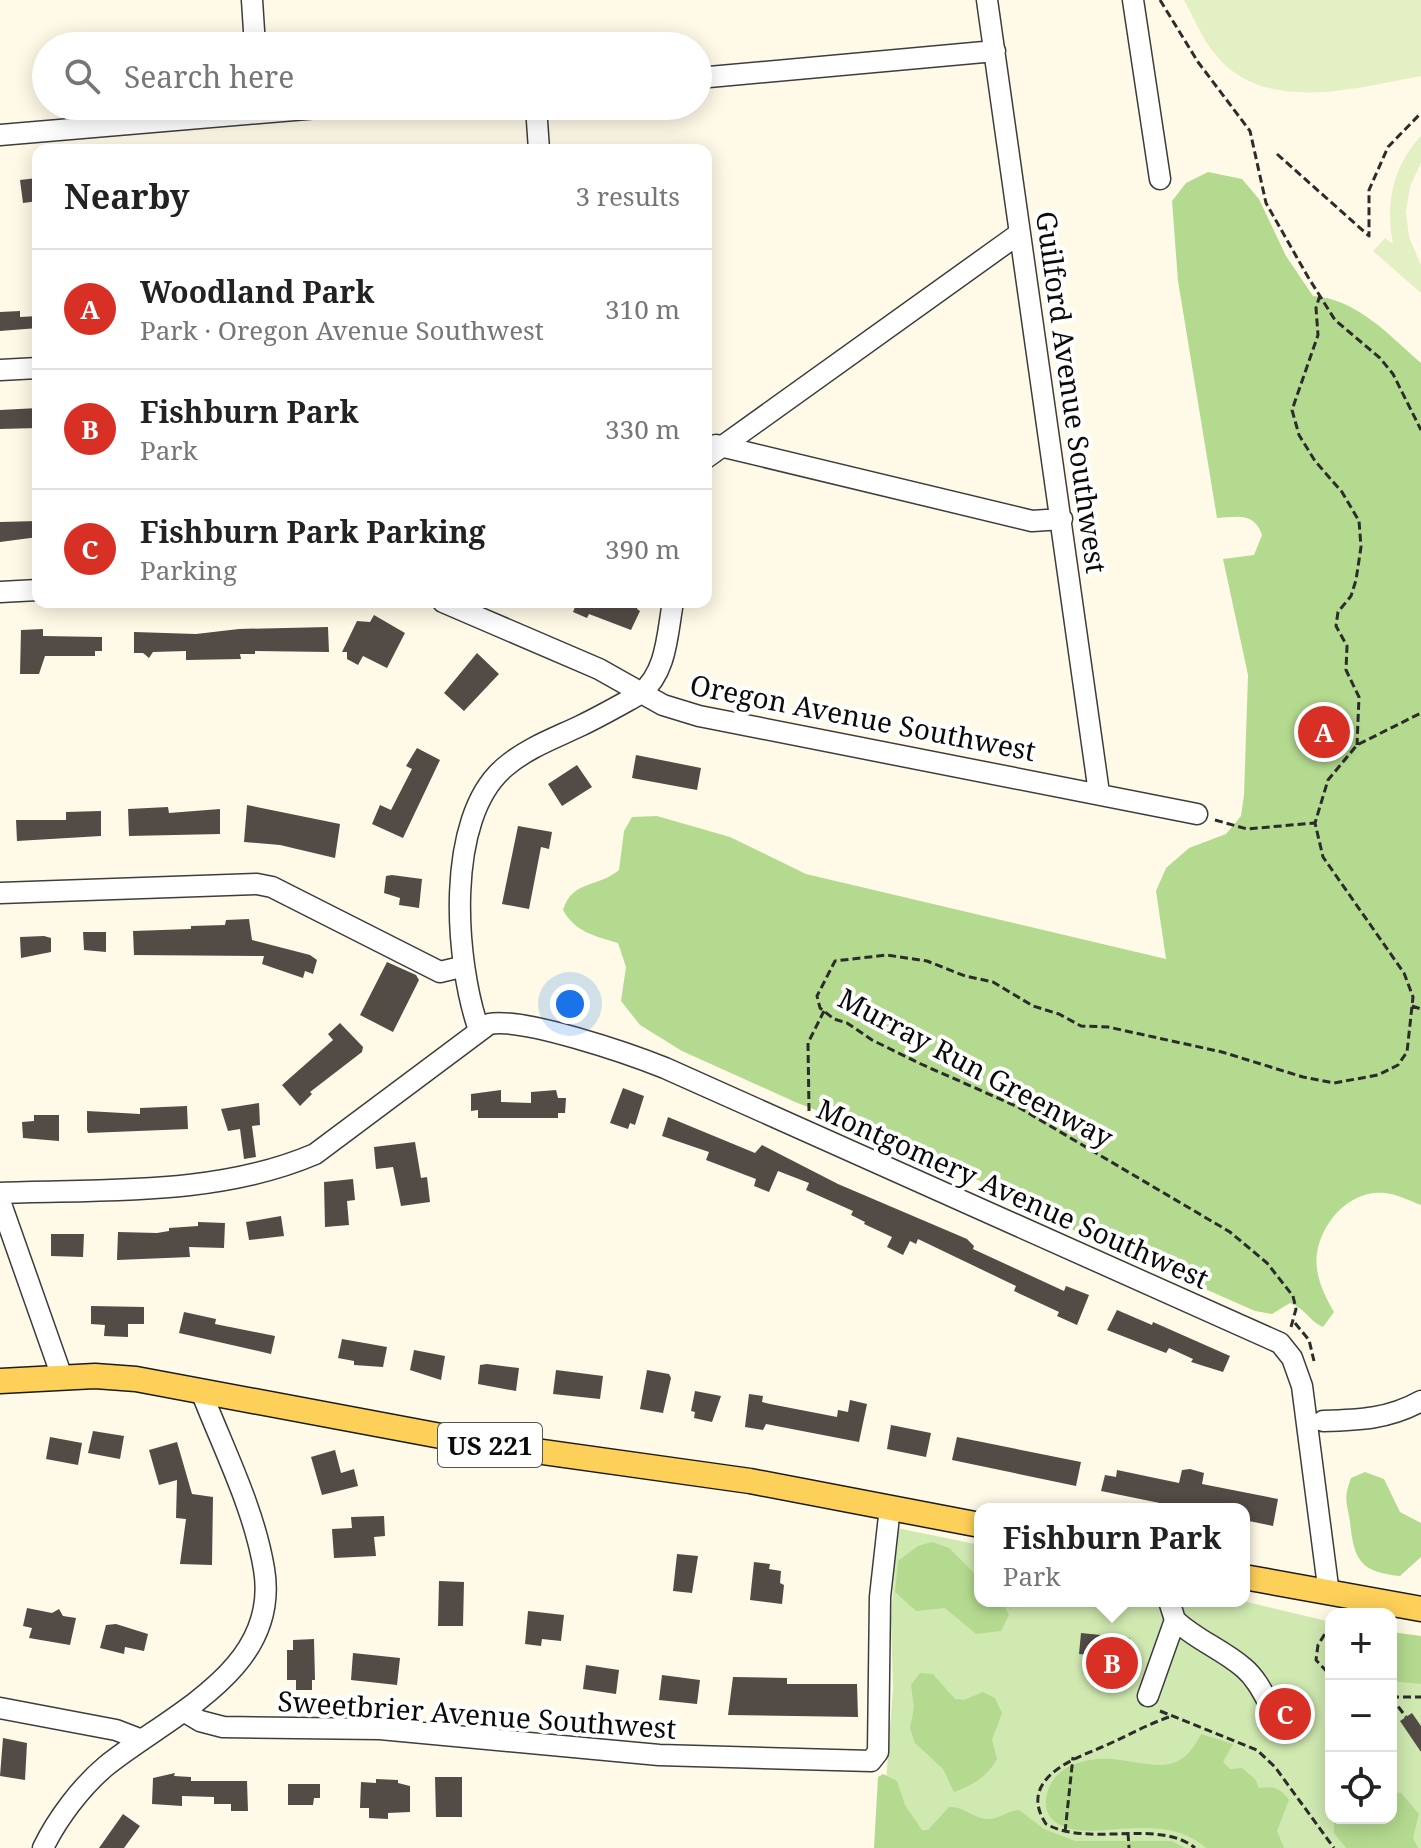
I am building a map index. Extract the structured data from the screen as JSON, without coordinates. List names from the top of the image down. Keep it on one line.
{"streets":{"main road":["US 221"],"street":["Guilford Avenue Southwest","Oregon Avenue Southwest","Montgomery Avenue Southwest","Sweetbrier Avenue Southwest"],"path":["Murray Run Greenway"]},"crossings":[["Guilford Avenue Southwest","Oregon Avenue Southwest"],["US 221","Sweetbrier Avenue Southwest"]],"page":{"search":"Search here","heading":["Nearby","3 results"],"list":[{"mark":"A","name":"Woodland Park","note":"Park · Oregon Avenue Southwest","value":"310 m"},{"mark":"B","name":"Fishburn Park","note":"Park","value":"330 m"},{"mark":"C","name":"Fishburn Park Parking","note":"Parking","value":"390 m"}],"pins":["A","B","C"],"popup":["Fishburn Park","Park"],"map_buttons":["+","−"]}}
